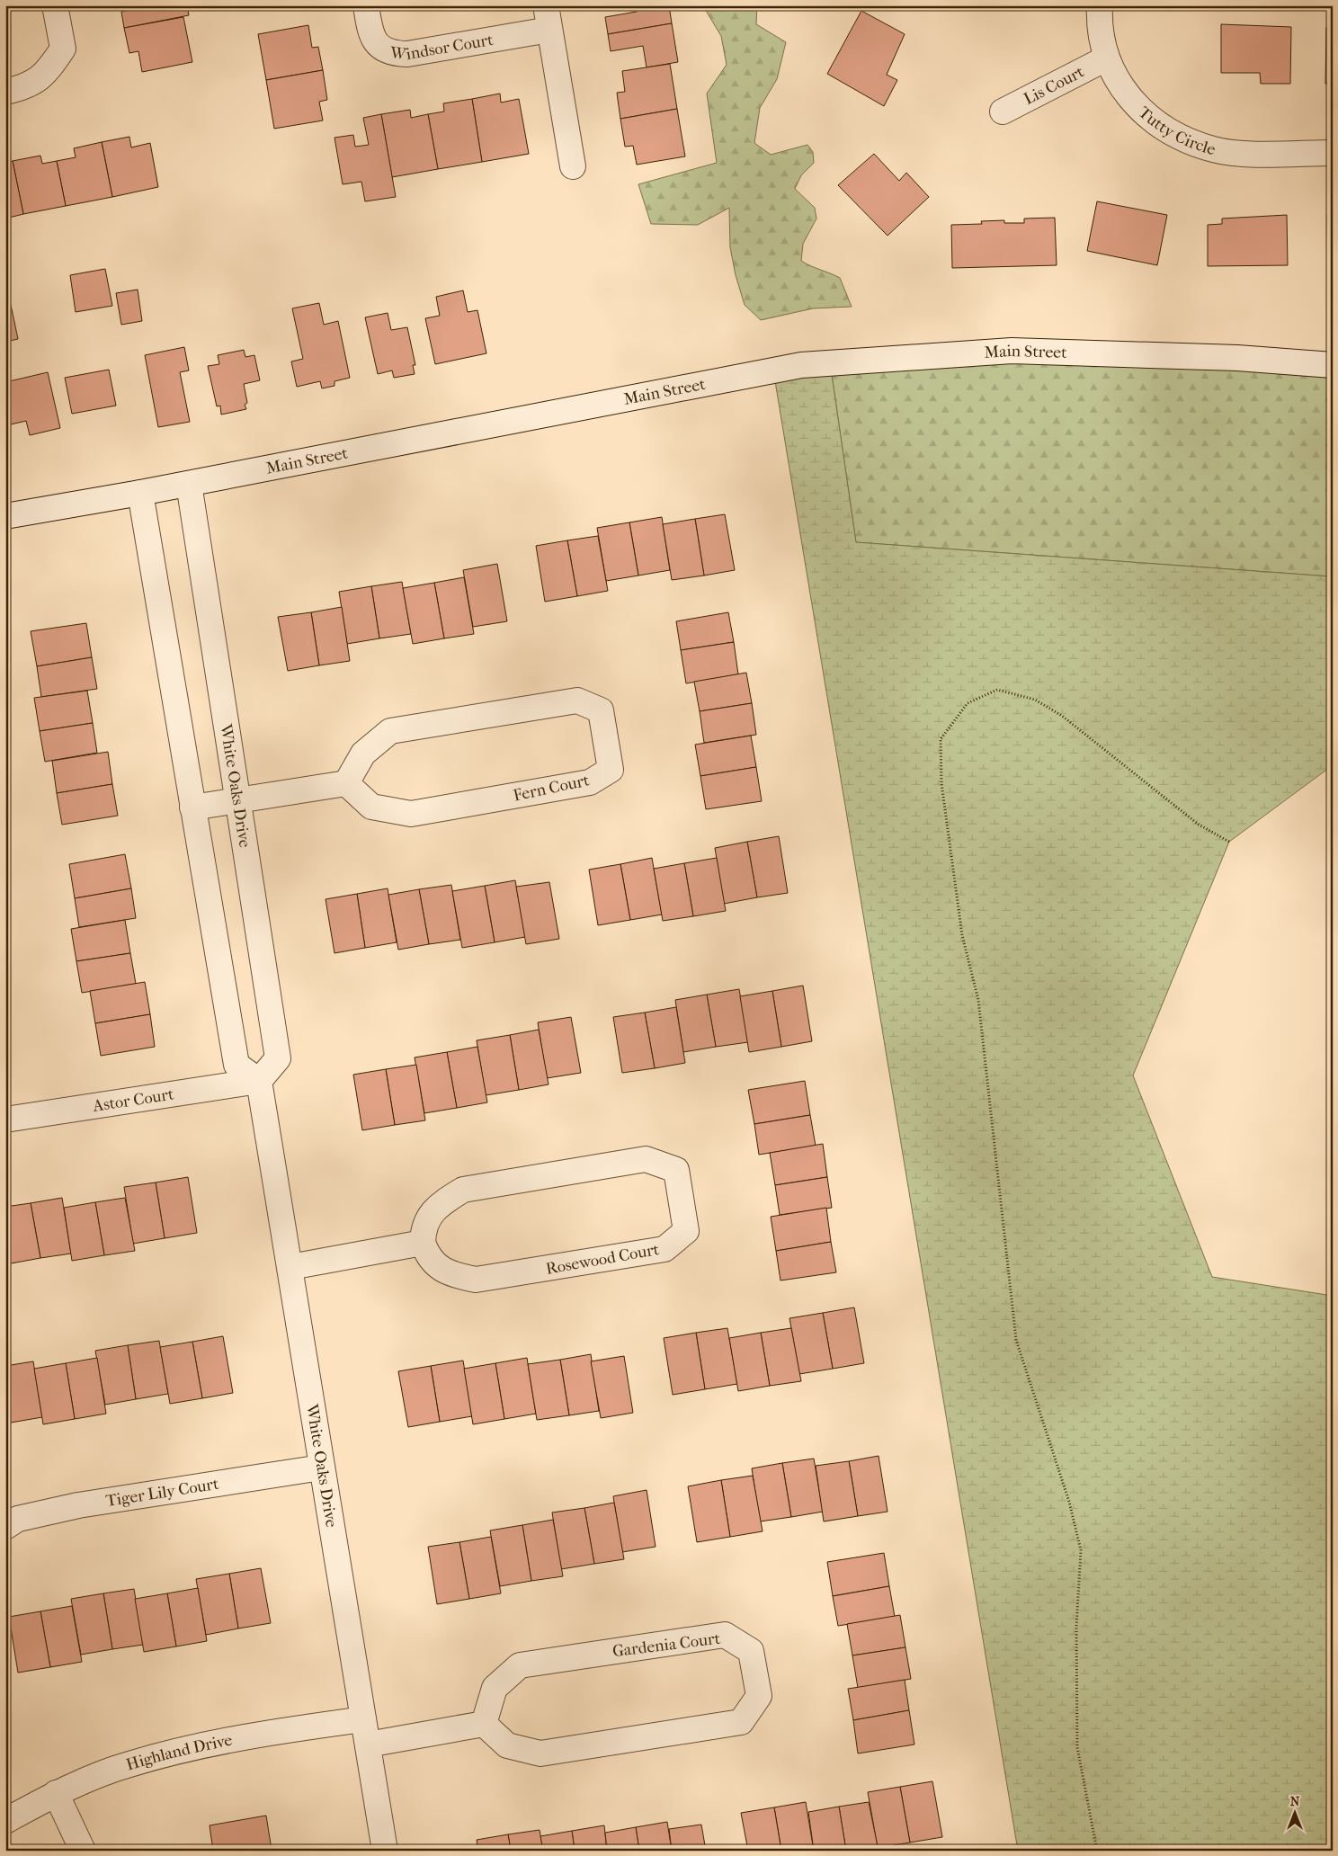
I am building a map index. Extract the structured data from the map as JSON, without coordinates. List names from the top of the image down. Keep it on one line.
{"streets":{"street":["Windsor Court","Lis Court","Tutty Circle","Main Street","White Oaks Drive","Fern Court","Astor Court","Rosewood Court","Tiger Lily Court","Gardenia Court","Highland Drive"]},"crossings":[["Lis Court","Tutty Circle"],["Main Street","White Oaks Drive"],["White Oaks Drive","Astor Court"],["White Oaks Drive","Tiger Lily Court"],["White Oaks Drive","Highland Drive"]],"north":"top"}
